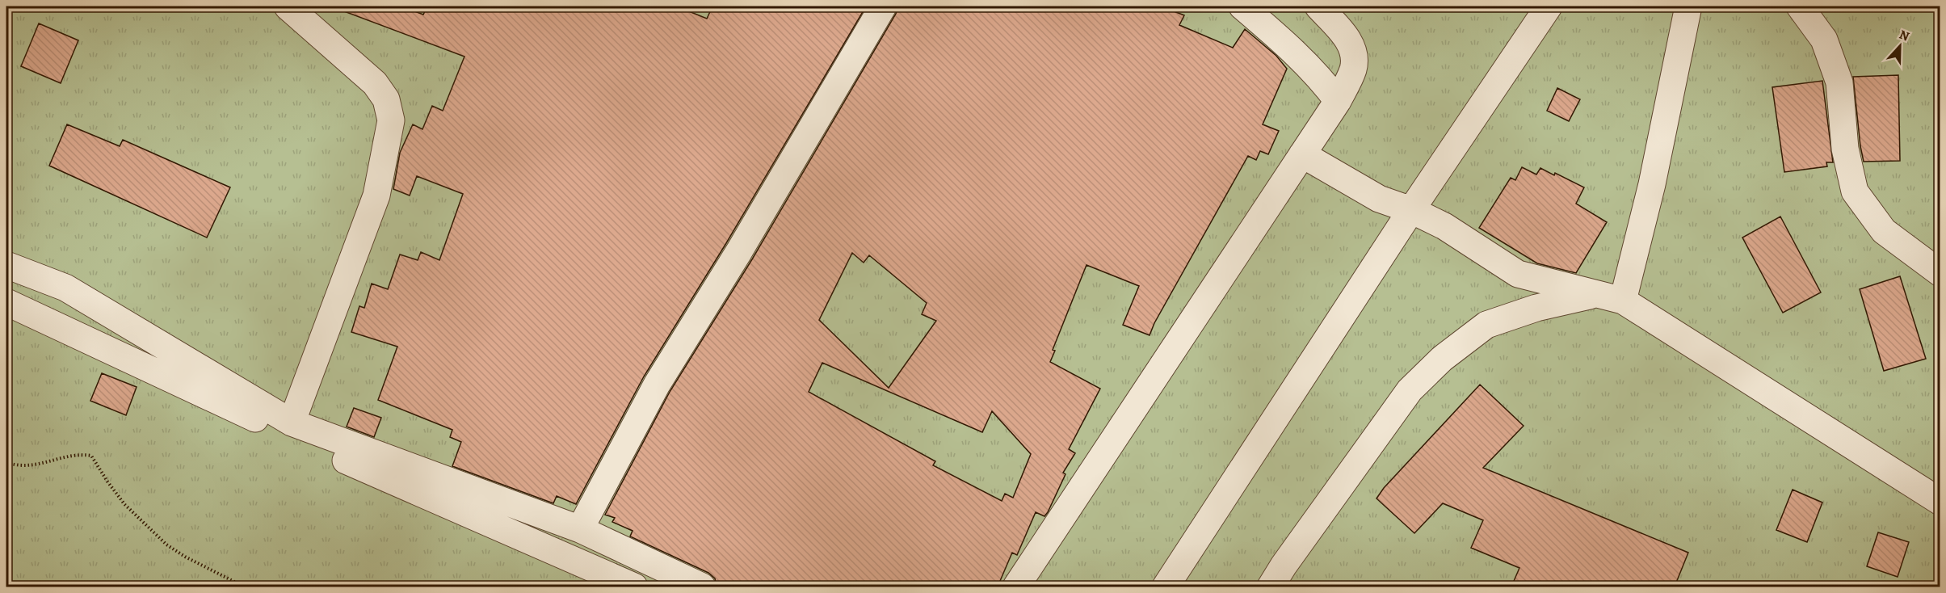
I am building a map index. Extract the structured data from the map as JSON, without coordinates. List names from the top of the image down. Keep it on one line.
{"north":"top"}
